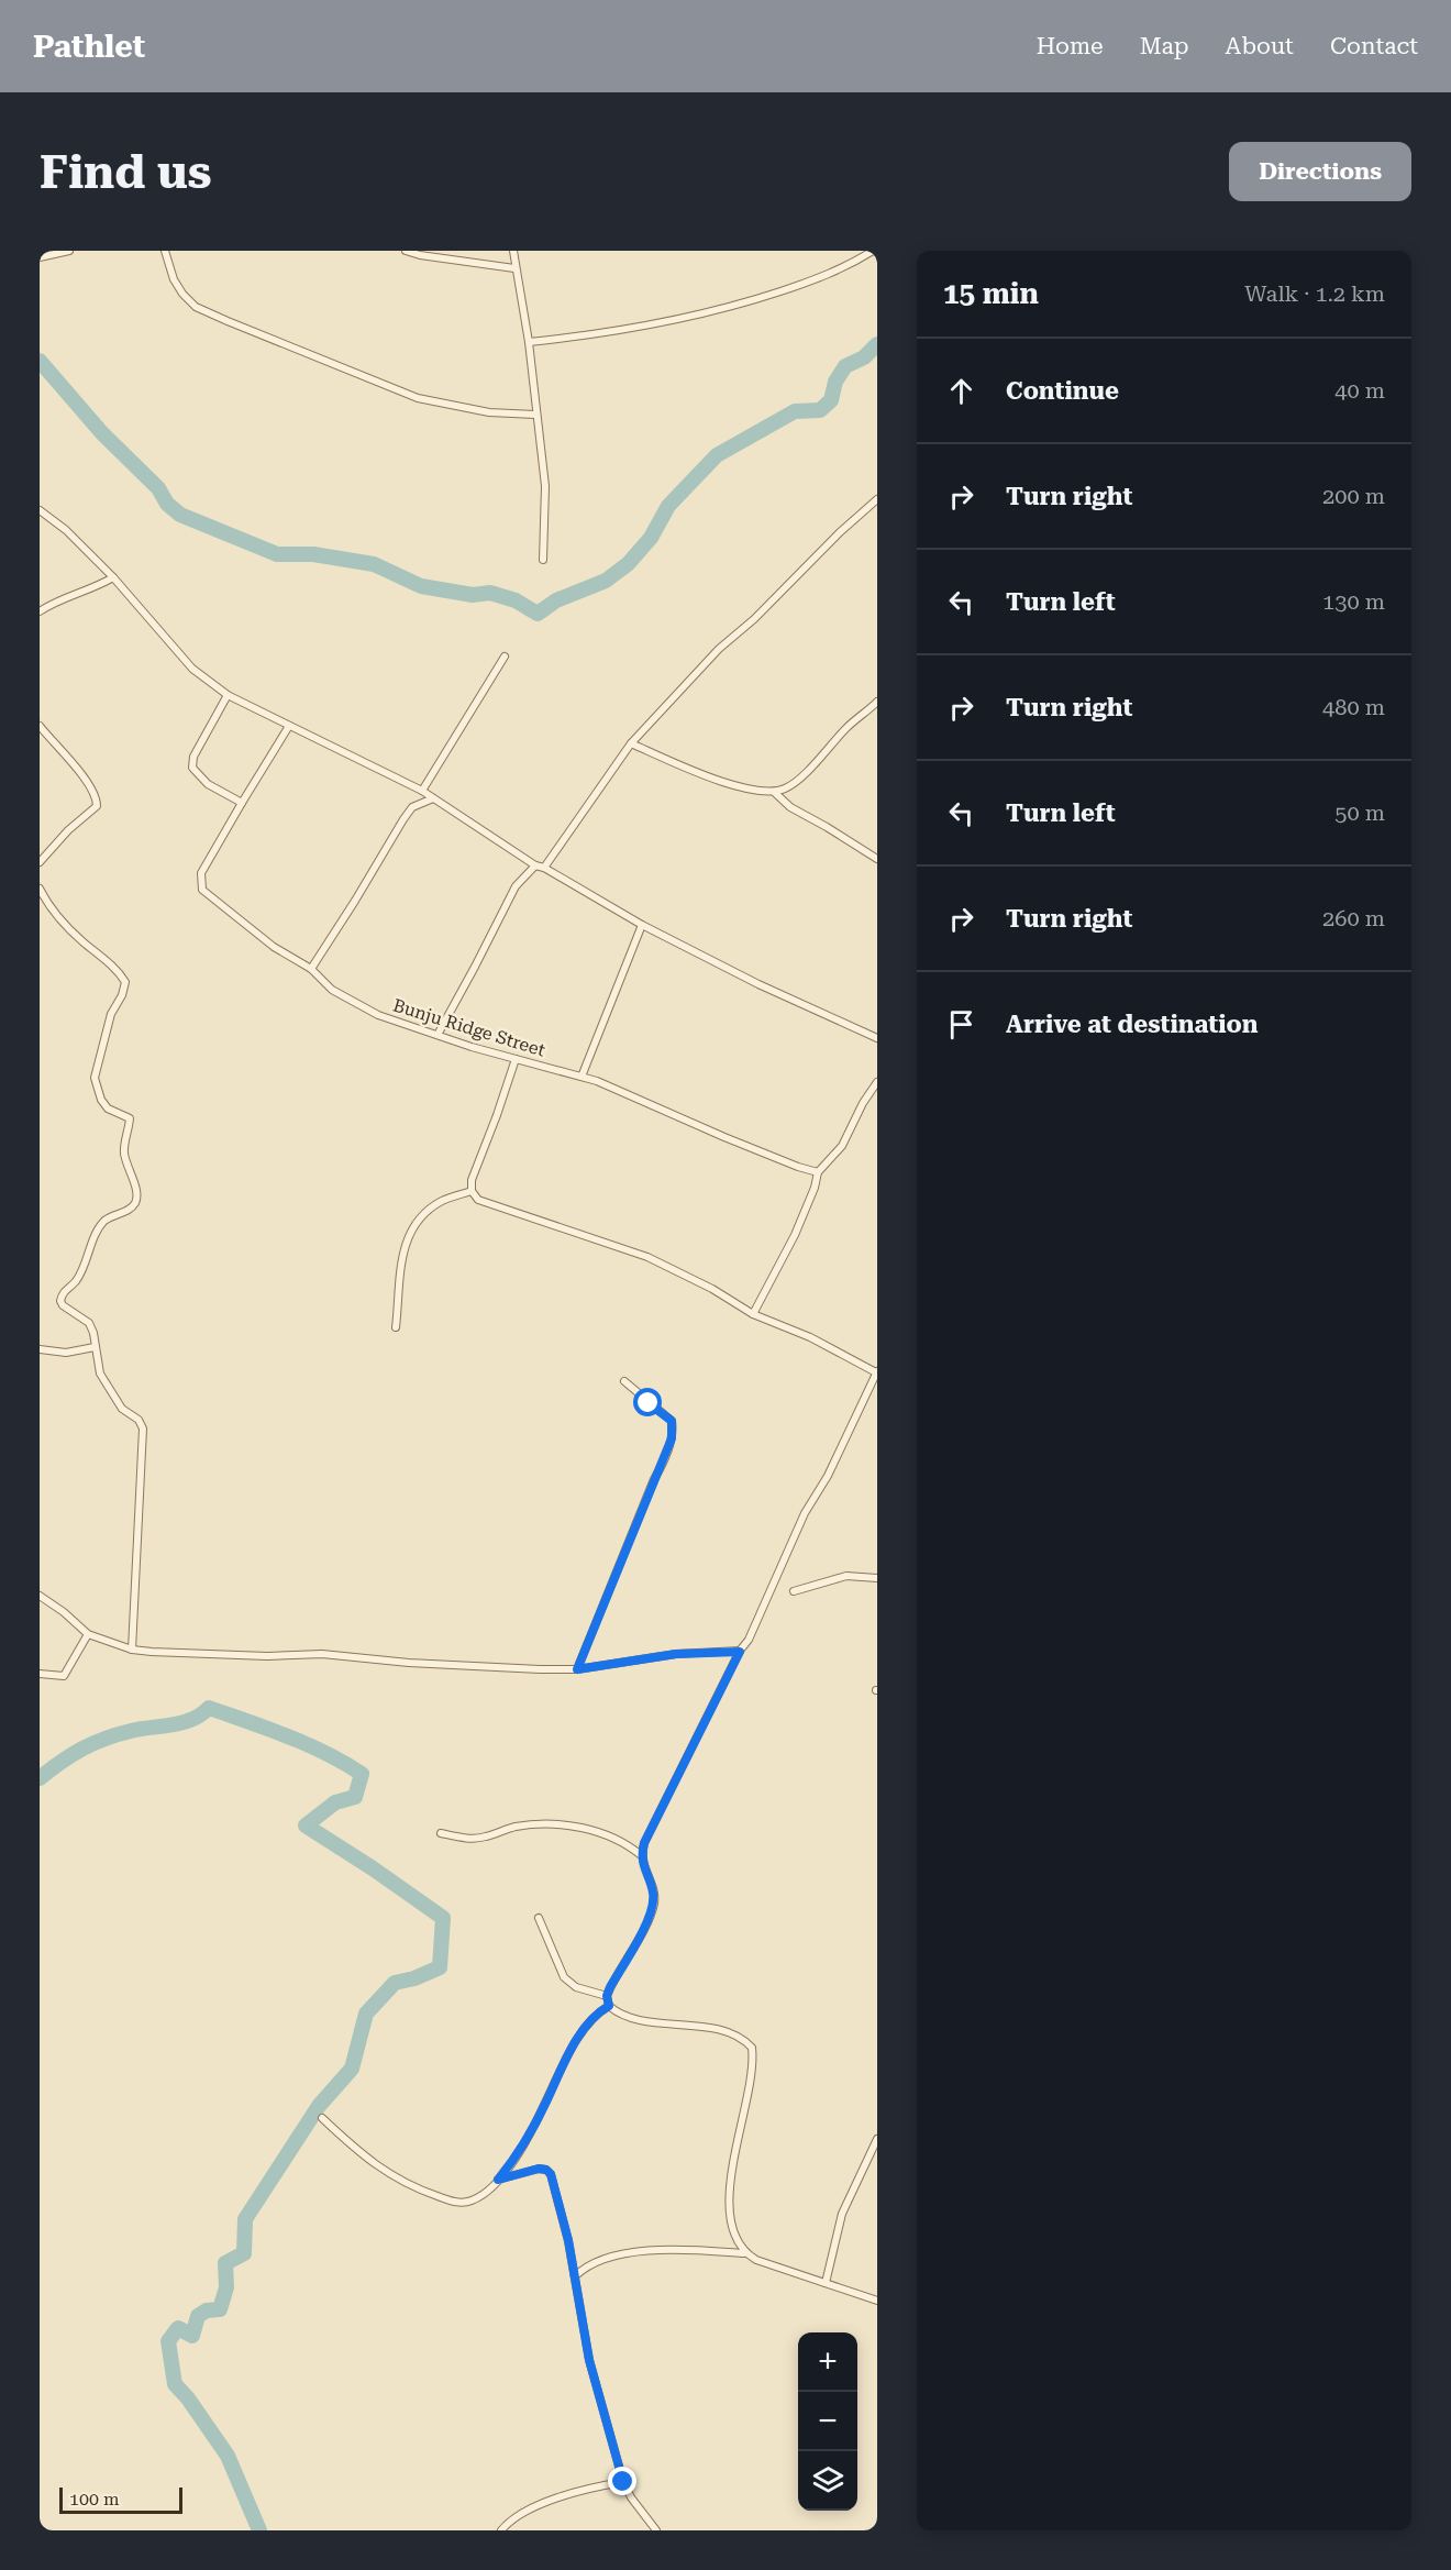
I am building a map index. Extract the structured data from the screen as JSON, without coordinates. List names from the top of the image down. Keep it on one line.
{"streets":{"street":["Bunju Ridge Street"]},"scale_bar":"100 m","page":{"header":"Pathlet","nav":["Home","Map","About","Contact"],"buttons":"Directions","title":"Find us","heading":["15 min","Walk · 1.2 km"],"list":[["Continue","40 m"],["Turn right","200 m"],["Turn left","130 m"],["Turn right","480 m"],["Turn left","50 m"],["Turn right","260 m"],"Arrive at destination"],"map_buttons":["+","−"],"scale":"100 m"}}
